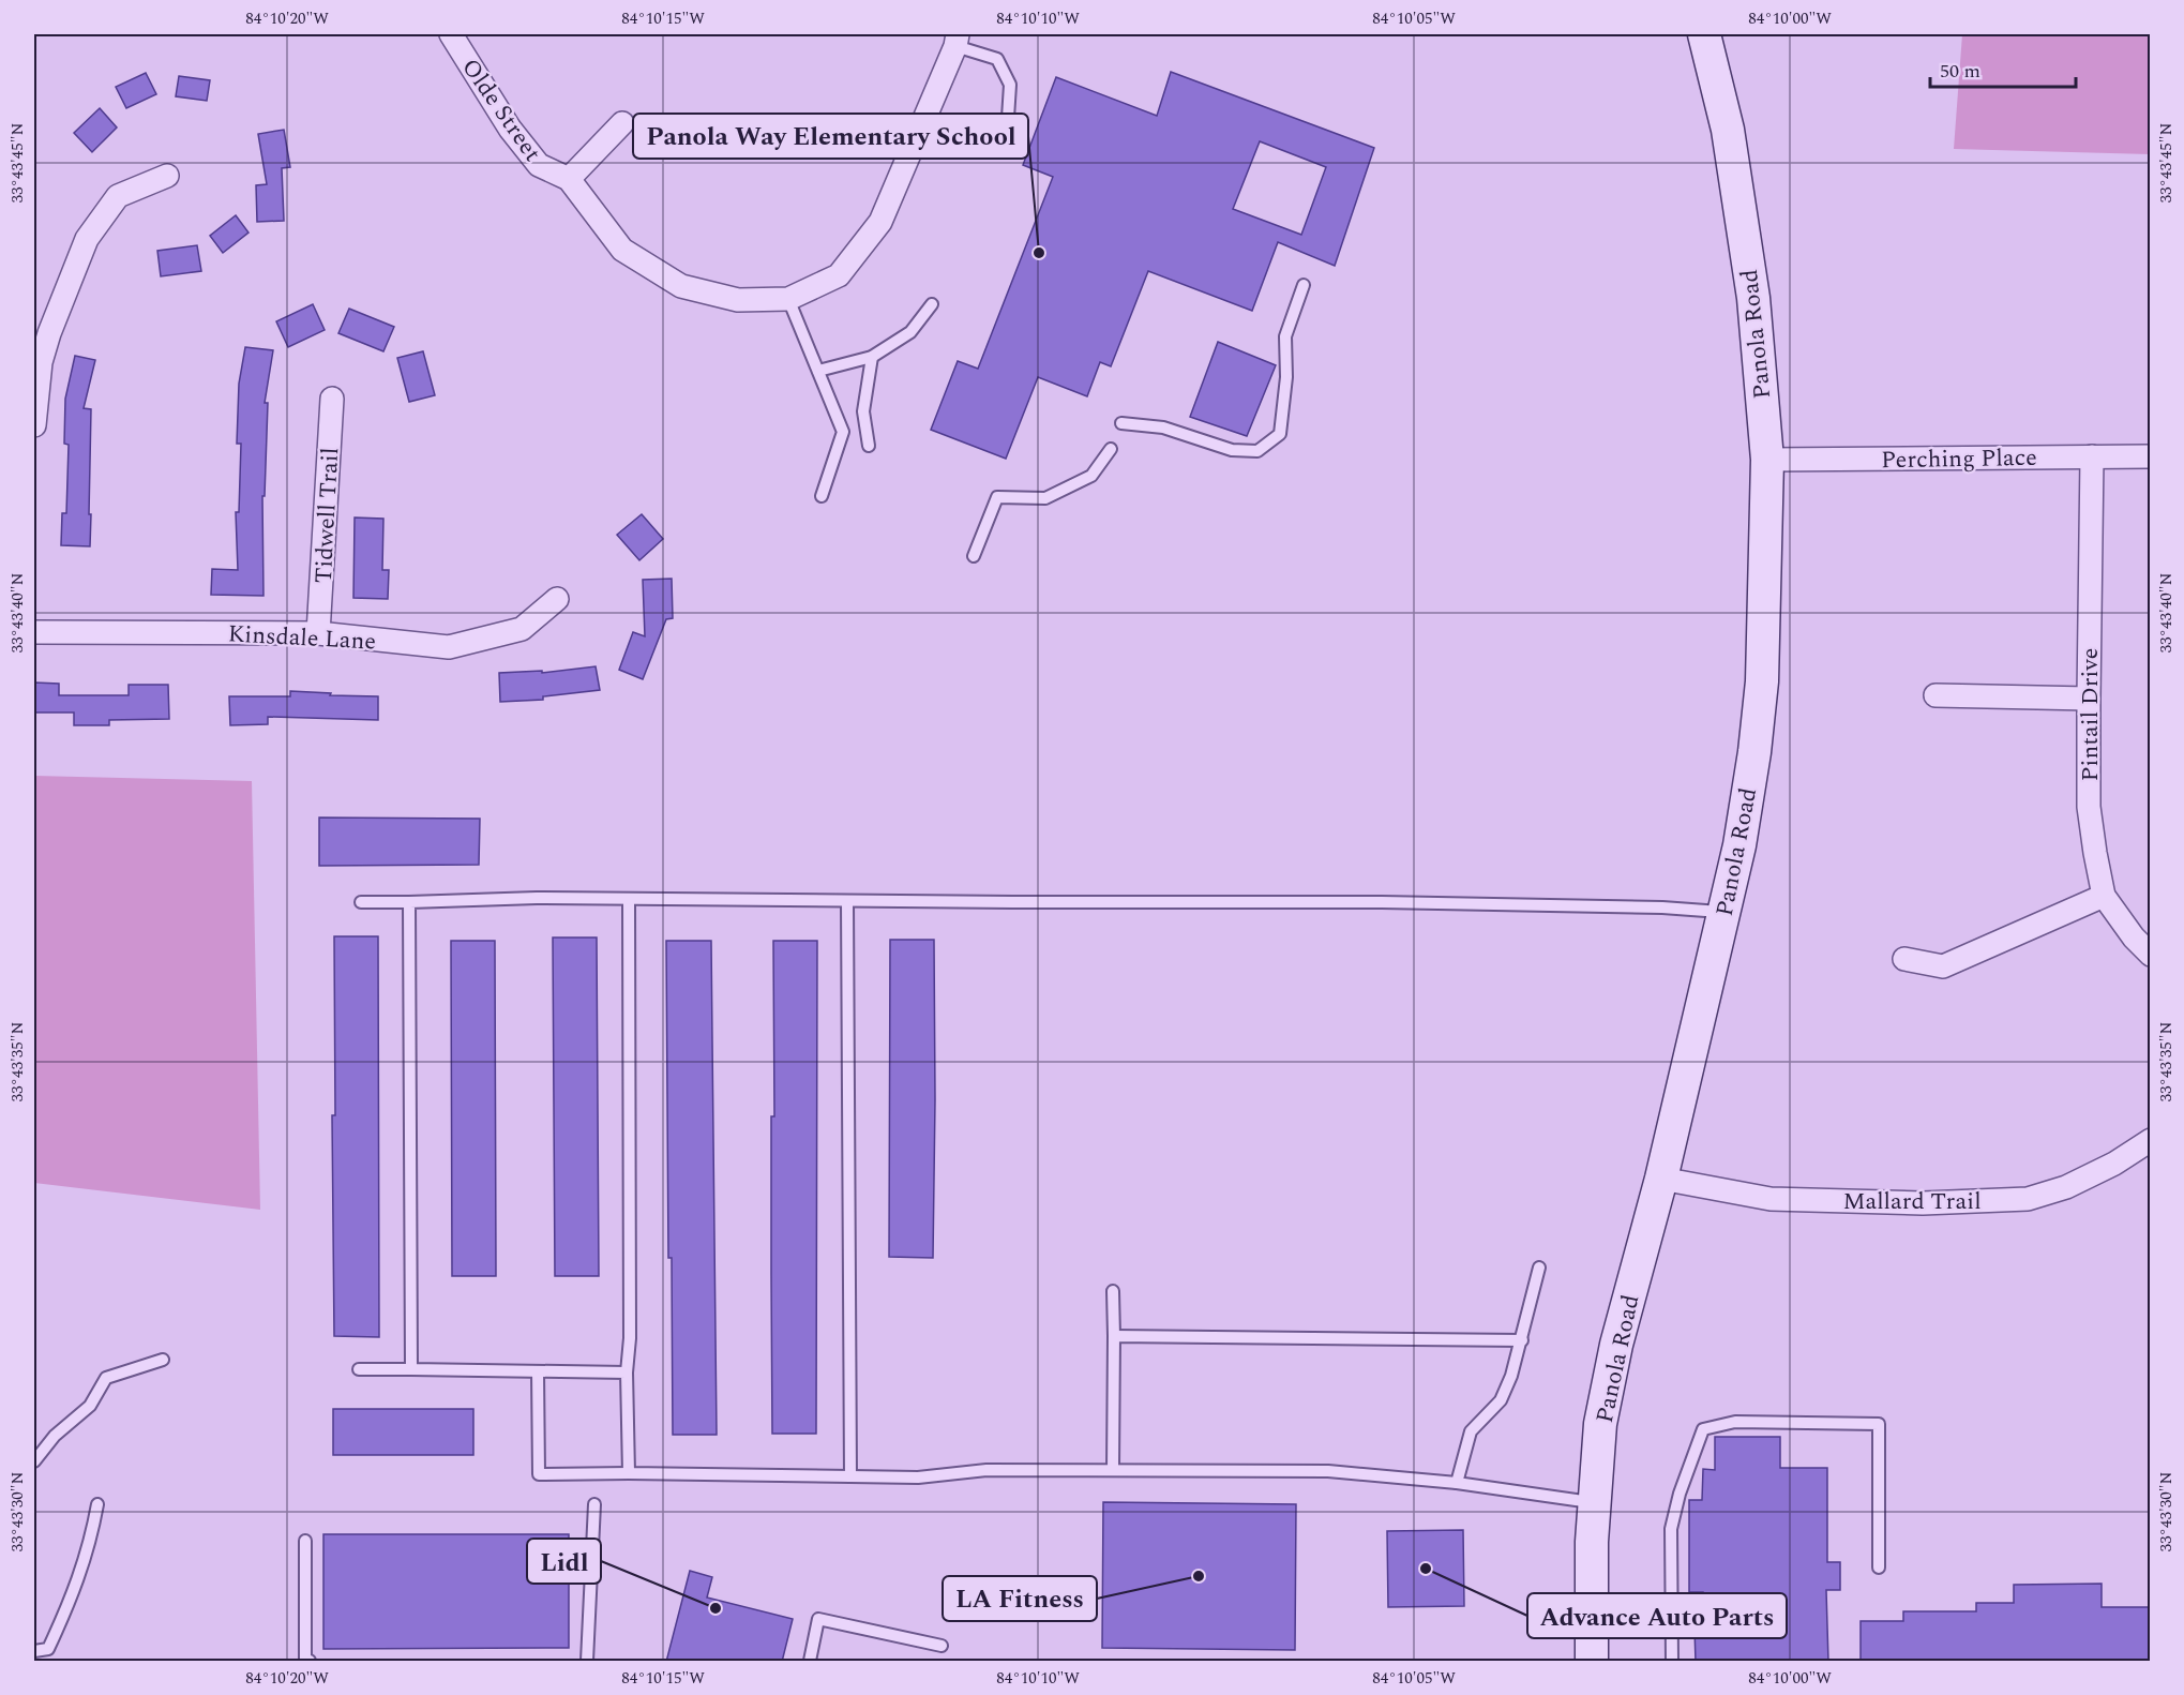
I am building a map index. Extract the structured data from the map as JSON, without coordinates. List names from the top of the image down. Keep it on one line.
{"streets":{"main road":["Panola Road"],"street":["Olde Street","Perching Place","Tidwell Trail","Kinsdale Lane","Pintail Drive","Mallard Trail"]},"crossings":[["Panola Road","Perching Place"],["Panola Road","Mallard Trail"],["Perching Place","Pintail Drive"],["Tidwell Trail","Kinsdale Lane"]],"places":["Panola Way Elementary School","Advance Auto Parts","LA Fitness","Lidl"],"scale_bar":"50 m","coordinates":["84°10'20\"W","84°10'15\"W","84°10'10\"W","84°10'05\"W","84°10'00\"W","33°43'45\"N","33°43'40\"N","33°43'35\"N","33°43'30\"N"]}
